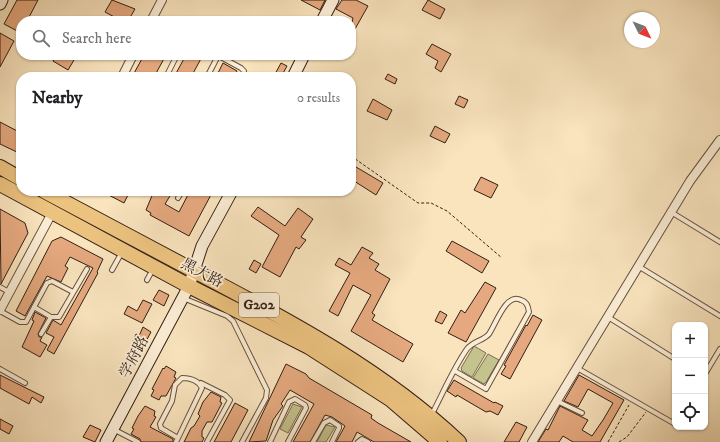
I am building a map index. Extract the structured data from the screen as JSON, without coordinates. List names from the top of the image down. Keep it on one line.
{"streets":{"highway":["黑大路","G202"],"street":["学府路"]},"crossings":[["黑大路","学府路"]],"north":"bottom right","page":{"search":"Search here","heading":["Nearby","0 results"],"map_buttons":["+","−"]}}
